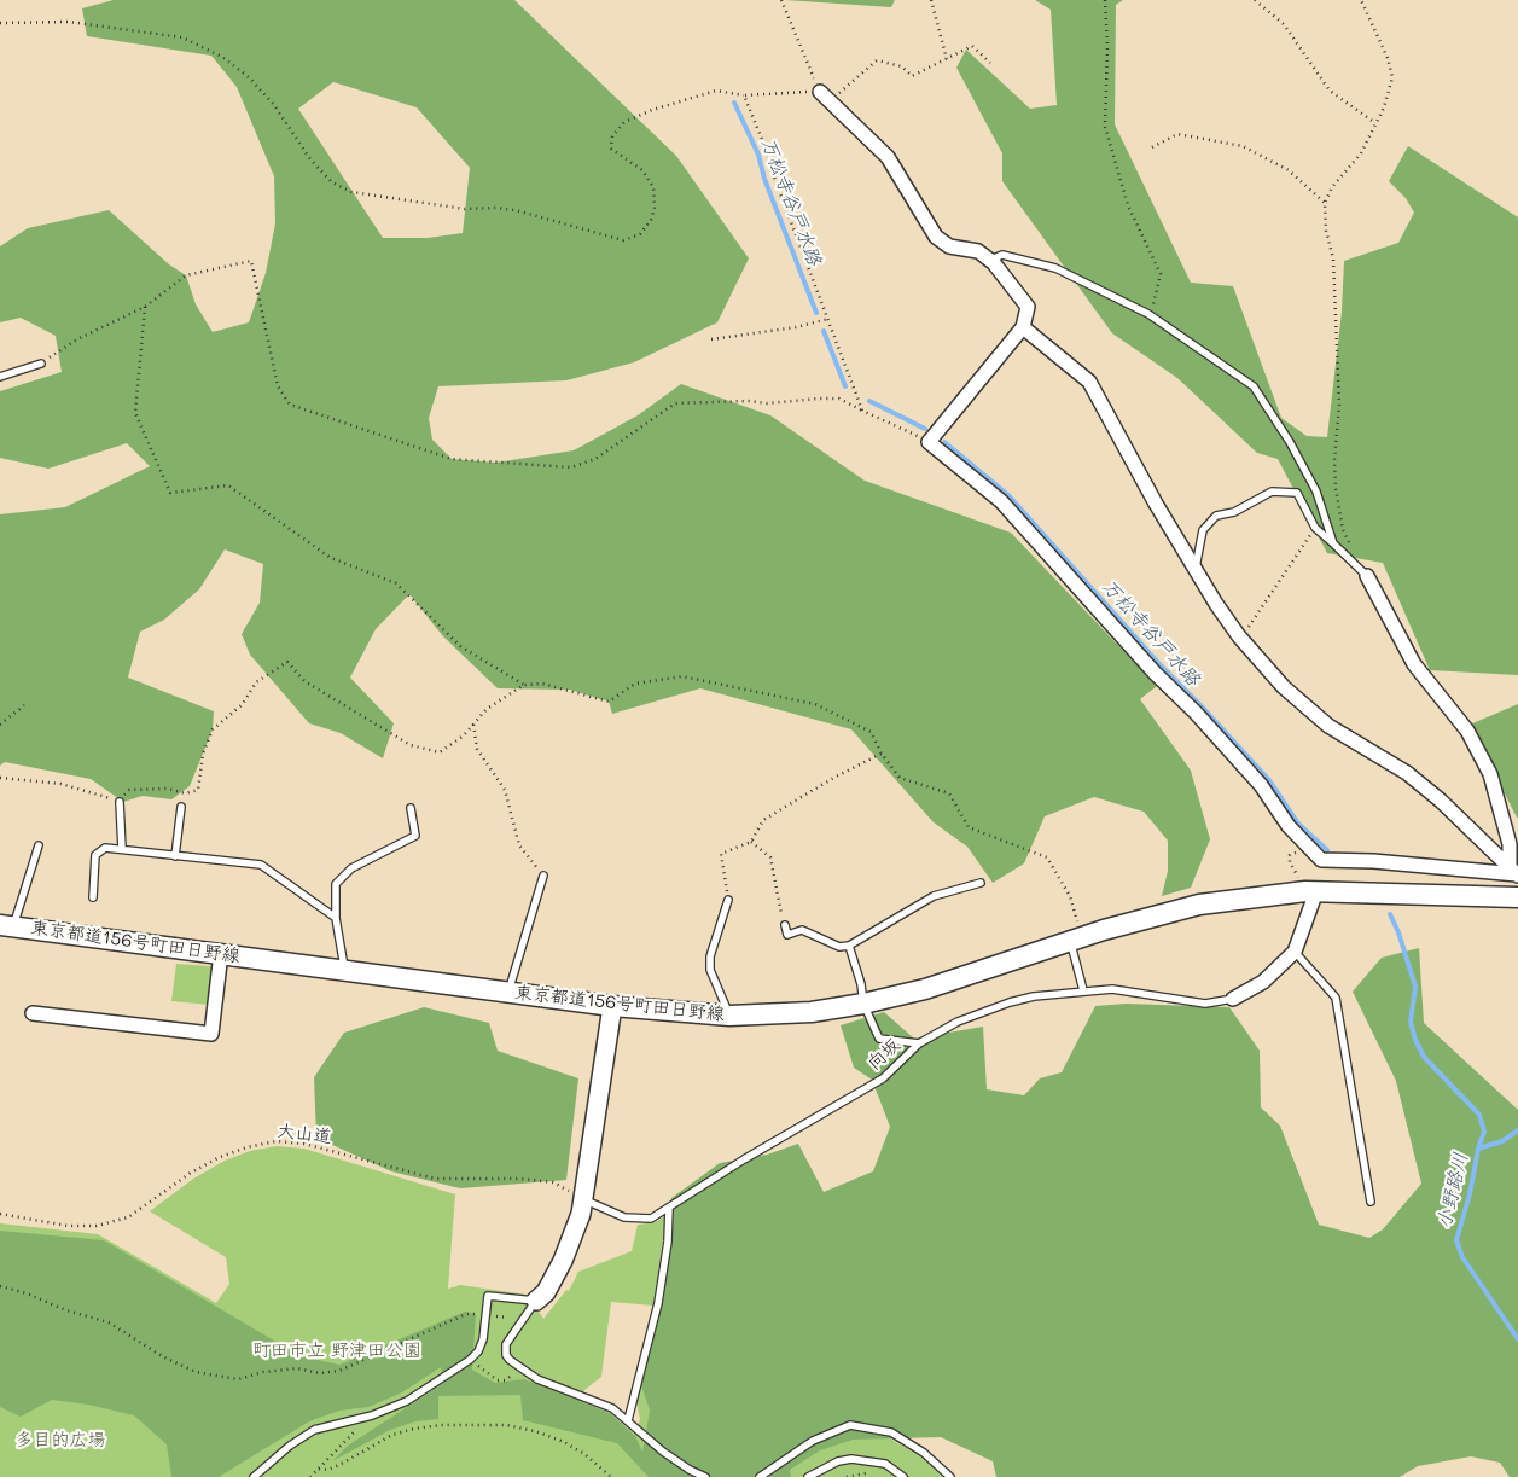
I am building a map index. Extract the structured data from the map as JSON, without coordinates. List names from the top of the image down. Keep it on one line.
{"streets":{"main road":["東京都道156号町田日野線"],"lane":["向坂"],"path":["大山道"]},"crossings":[["向坂","大山道"]],"water":["万松寺谷戸水路","小野路川"],"parks":["町田市立 野津田公園","多目的広場"]}
